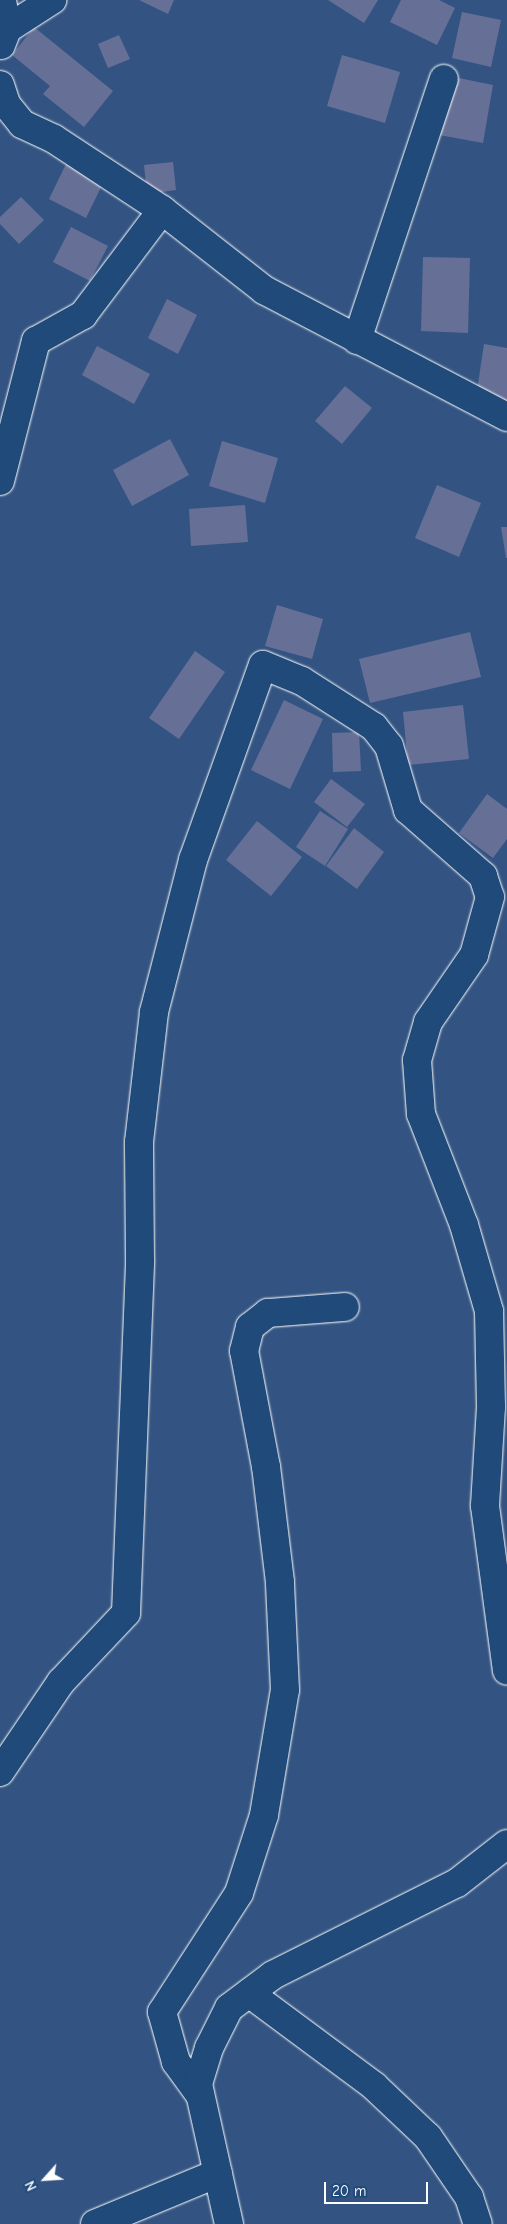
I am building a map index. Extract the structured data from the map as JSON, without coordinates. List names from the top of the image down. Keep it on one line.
{"scale_bar":"20 m","north":"bottom left"}
